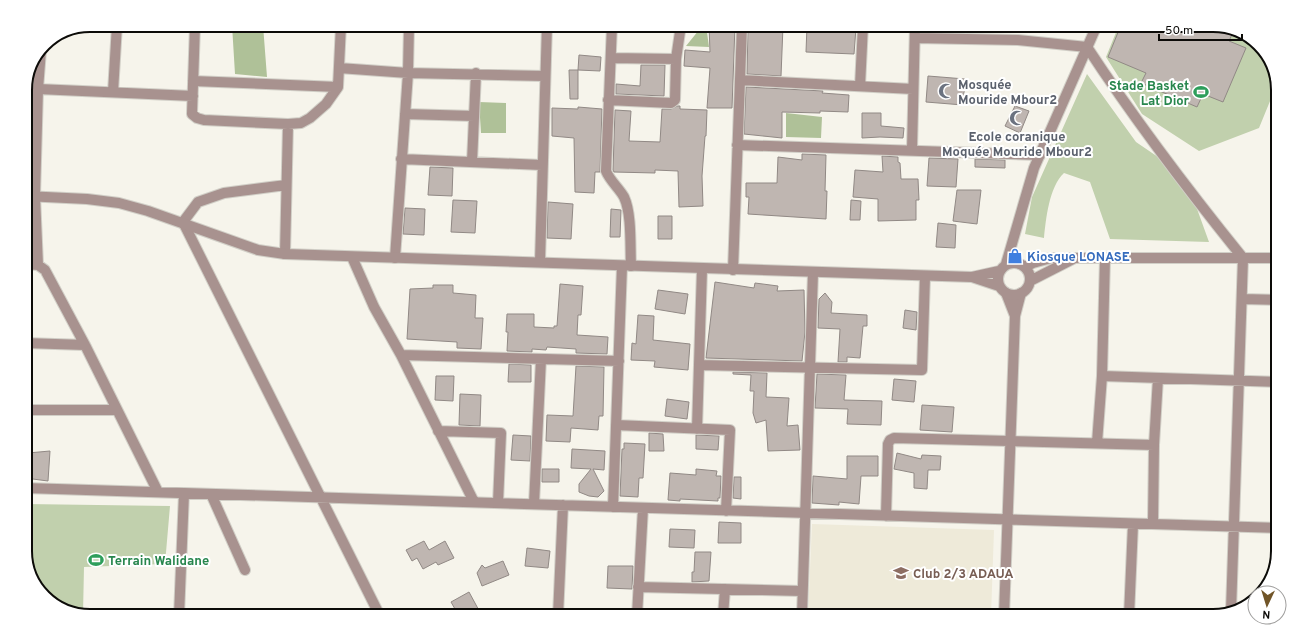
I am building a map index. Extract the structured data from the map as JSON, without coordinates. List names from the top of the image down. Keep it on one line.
{"places":{"mosque":["Mosquée Mouride Mbour2","Ecole coranique Moquée Mouride Mbour2"],"sports":["Stade Basket Lat Dior","Terrain Walidane"],"shop":["Kiosque LONASE"],"school or university":["Club 2/3 ADAUA"]},"scale_bar":"50 m","north":"bottom"}
